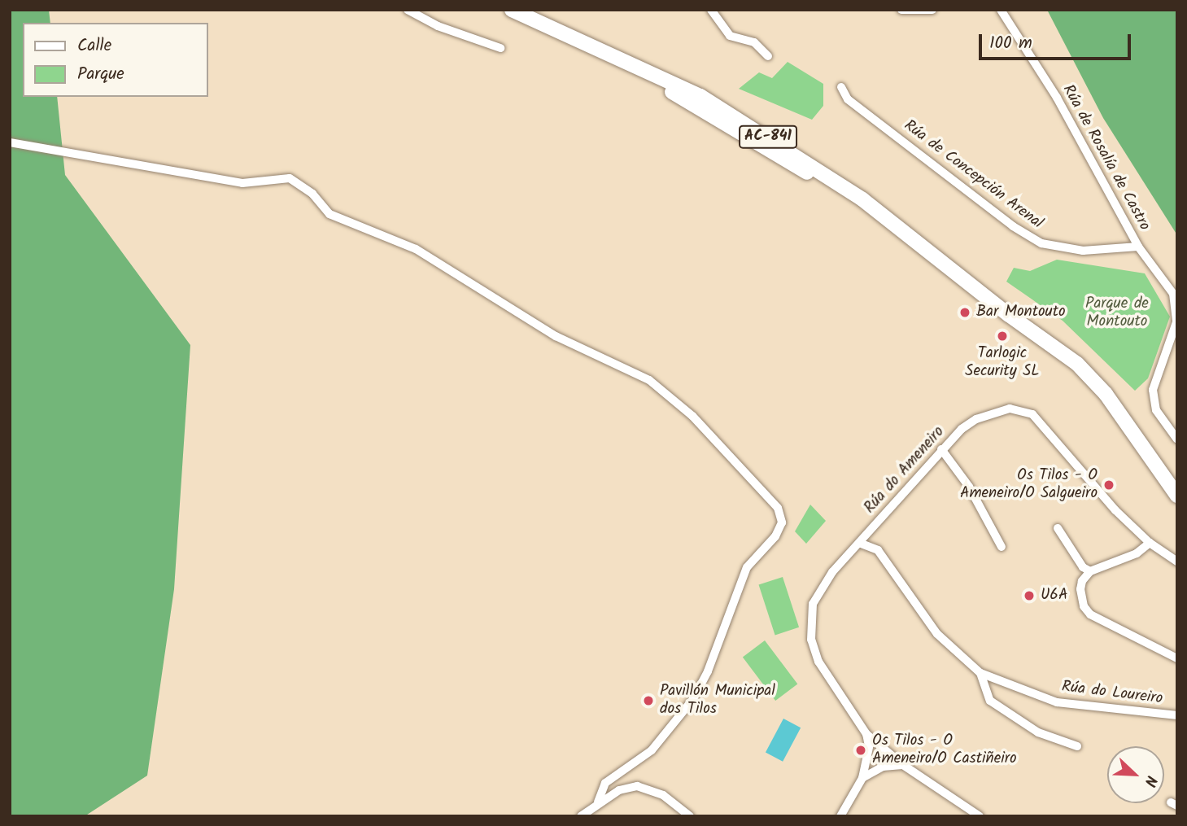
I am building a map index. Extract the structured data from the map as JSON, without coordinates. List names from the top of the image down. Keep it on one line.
{"streets":{"main road":["AC-841"],"street":["Rúa de Rosalía de Castro","Rúa de Concepción Arenal","Rúa do Ameneiro","Rúa do Loureiro"]},"crossings":[["Rúa de Rosalía de Castro","Rúa de Concepción Arenal"],["Rúa do Ameneiro","Rúa do Loureiro"]],"parks":["Parque de Montouto"],"places":["Bar Montouto","Tarlogic Security SL","Os Tilos - O Ameneiro/O Salgueiro","U6A","Pavillón Municipal dos Tilos","Os Tilos - O Ameneiro/O Castiñeiro"],"legend":["Calle","Parque"],"scale_bar":"100 m","north":"bottom right"}
